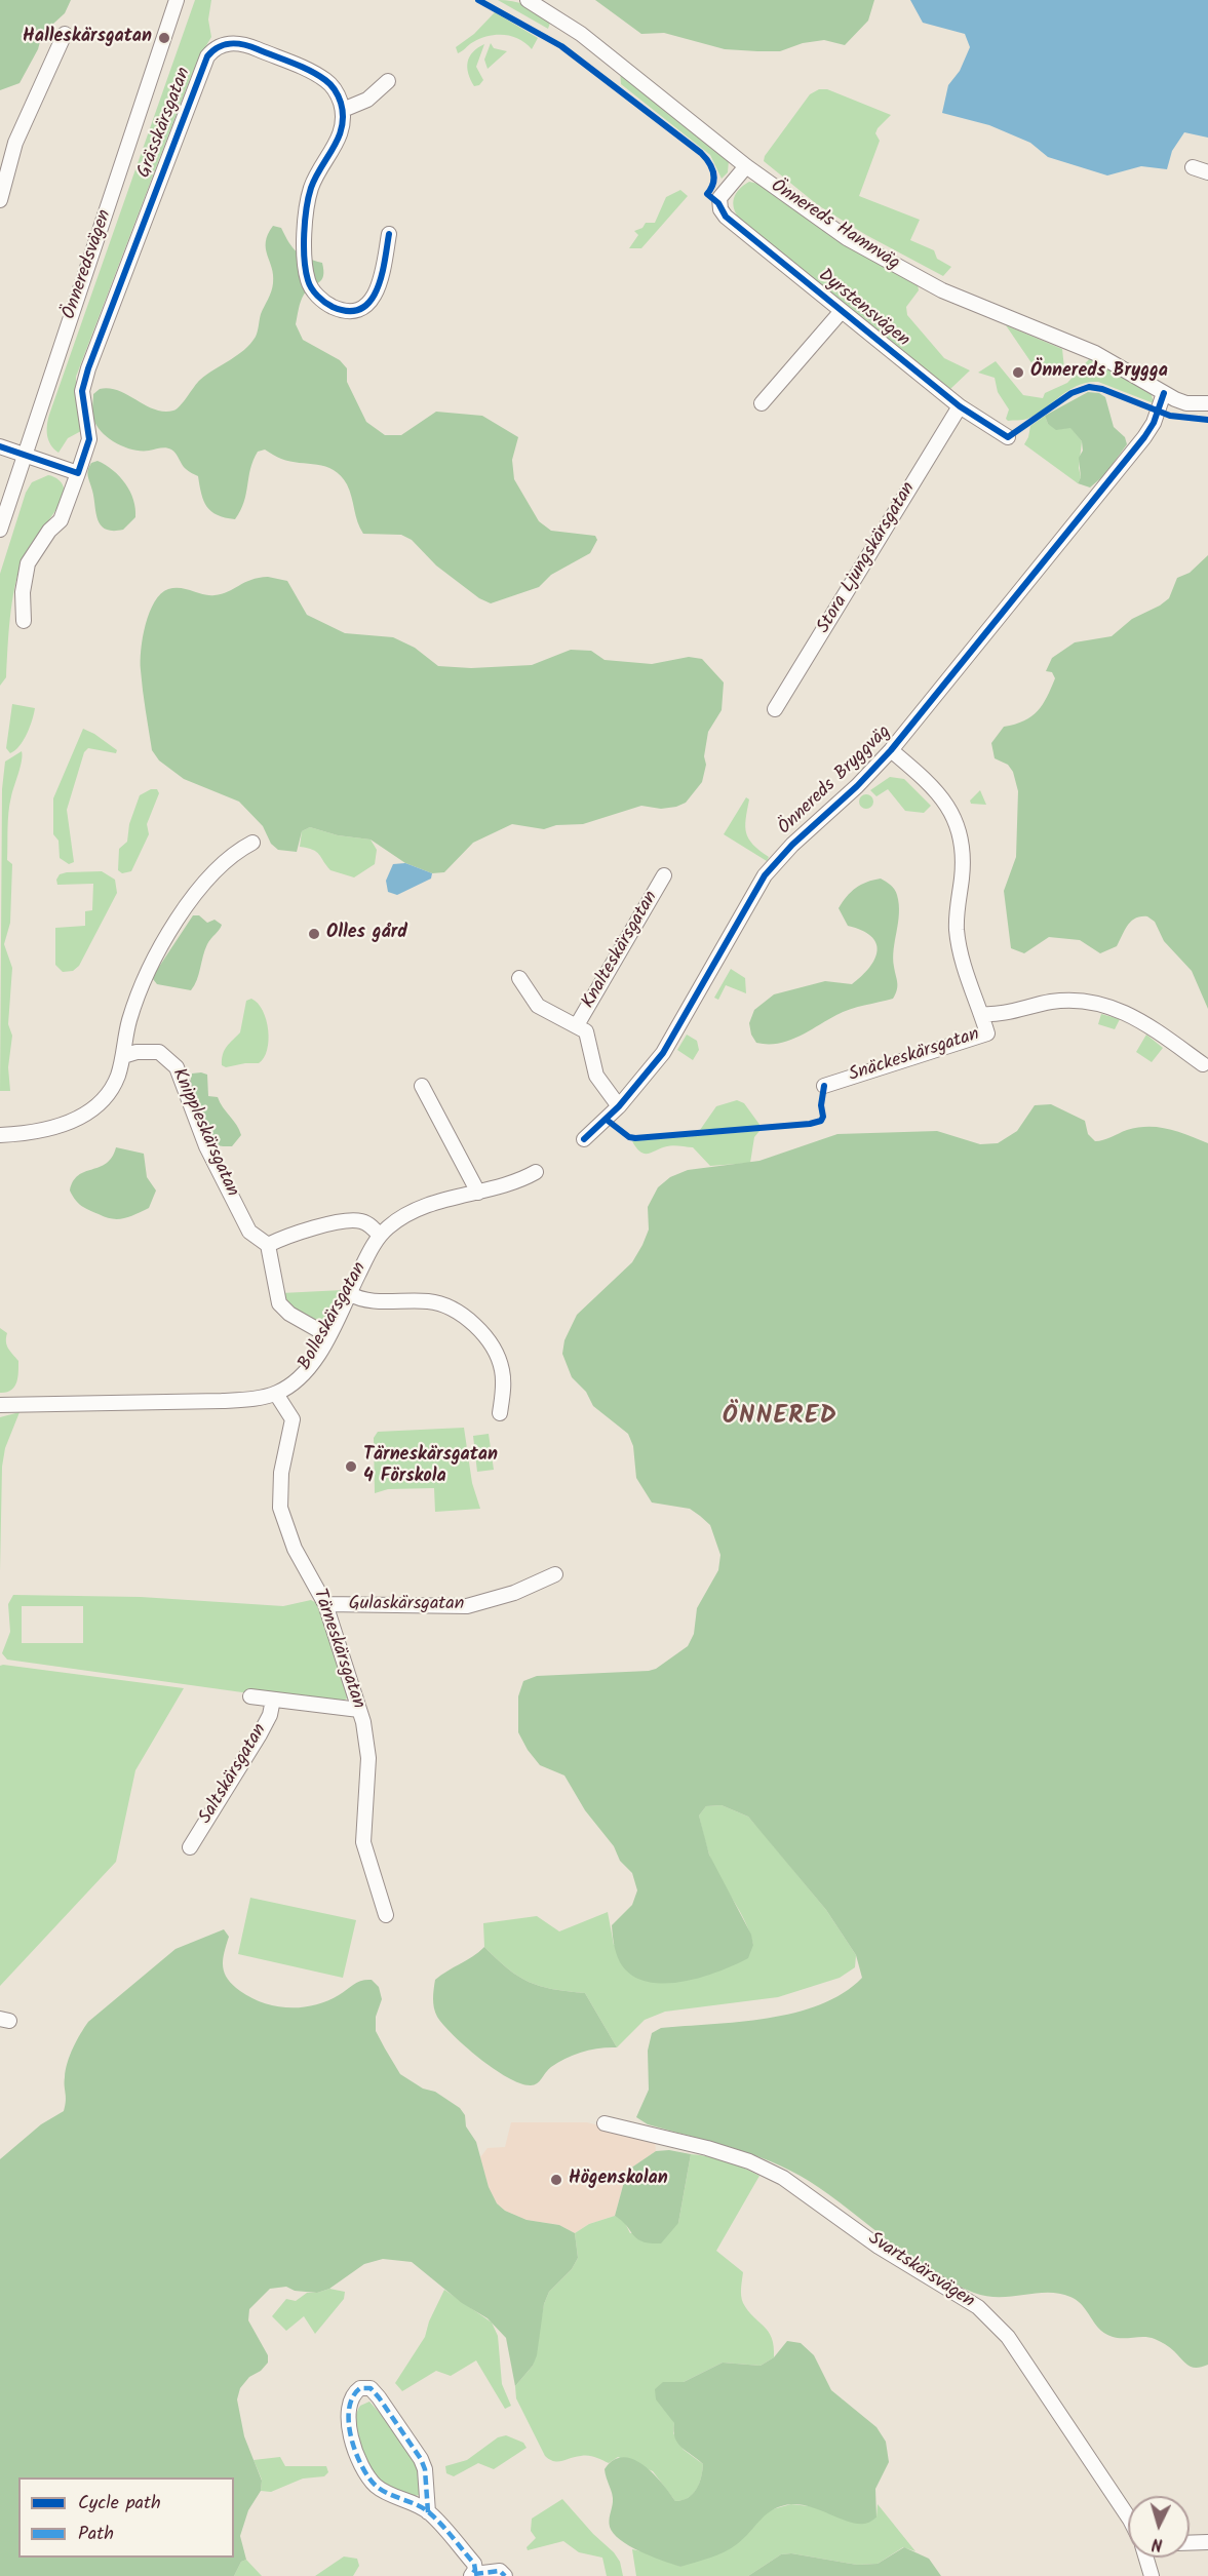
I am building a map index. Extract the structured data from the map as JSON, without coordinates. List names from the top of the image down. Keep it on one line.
{"streets":{"street":["Grässkärsgatan","Önnereds Hamnväg","Önneredsvägen","Dyrstensvägen","Stora Ljungskärsgatan","Önnereds Bryggväg","Knalteskärsgatan","Snäckeskärsgatan","Knippleskärsgatan","Bolleskärsgatan","Gulaskärsgatan","Tärneskärsgatan","Saltskärsgatan","Svartskärsvägen"]},"crossings":[["Önnereds Hamnväg","Dyrstensvägen"],["Önnereds Hamnväg","Önnereds Bryggväg"],["Dyrstensvägen","Stora Ljungskärsgatan"],["Önnereds Bryggväg","Knalteskärsgatan"],["Önnereds Bryggväg","Snäckeskärsgatan"],["Bolleskärsgatan","Tärneskärsgatan"],["Gulaskärsgatan","Tärneskärsgatan"]],"districts":["ÖNNERED"],"places":["Halleskärsgatan","Önnereds Brygga","Olles gård","Tärneskärsgatan 4 Förskola","Högenskolan"],"legend":["Cycle path","Path"],"north":"bottom"}
